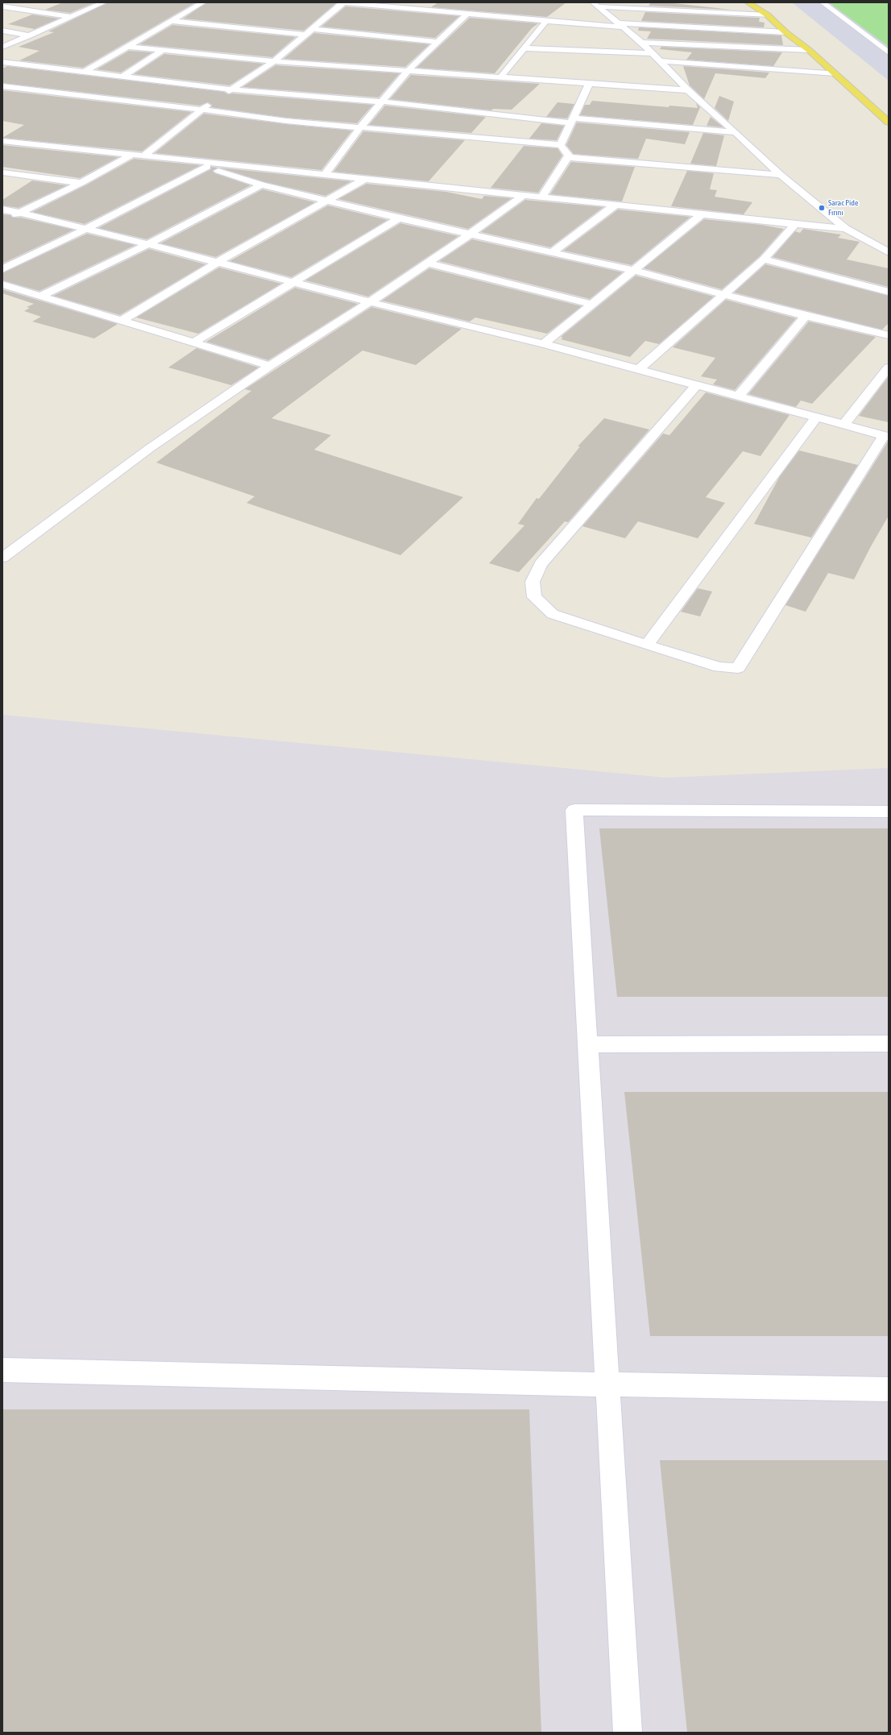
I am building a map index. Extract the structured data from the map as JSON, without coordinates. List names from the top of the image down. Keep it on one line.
{"places":["Sarac Pide Fırını"]}
